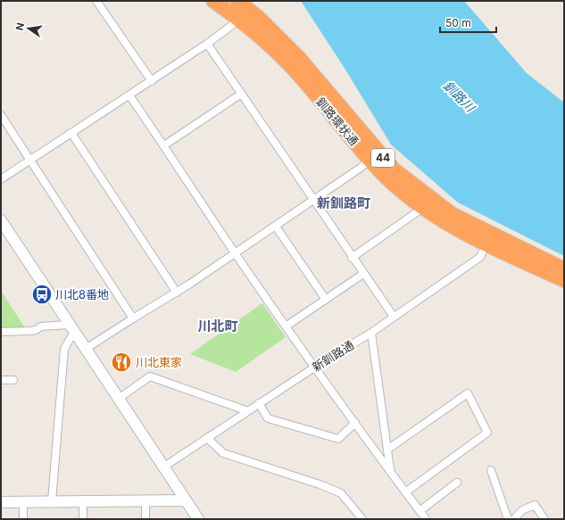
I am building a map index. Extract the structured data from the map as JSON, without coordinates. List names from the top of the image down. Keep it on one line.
{"streets":{"highway":["釧路環状通","44"],"street":["新釧路通"]},"crossings":[["釧路環状通","新釧路通"]],"districts":["新釧路町","川北町"],"water":["釧路川"],"places":{"bus stop":["川北8番地"],"restaurant":["川北東家"]},"scale_bar":"50 m","north":"left"}
